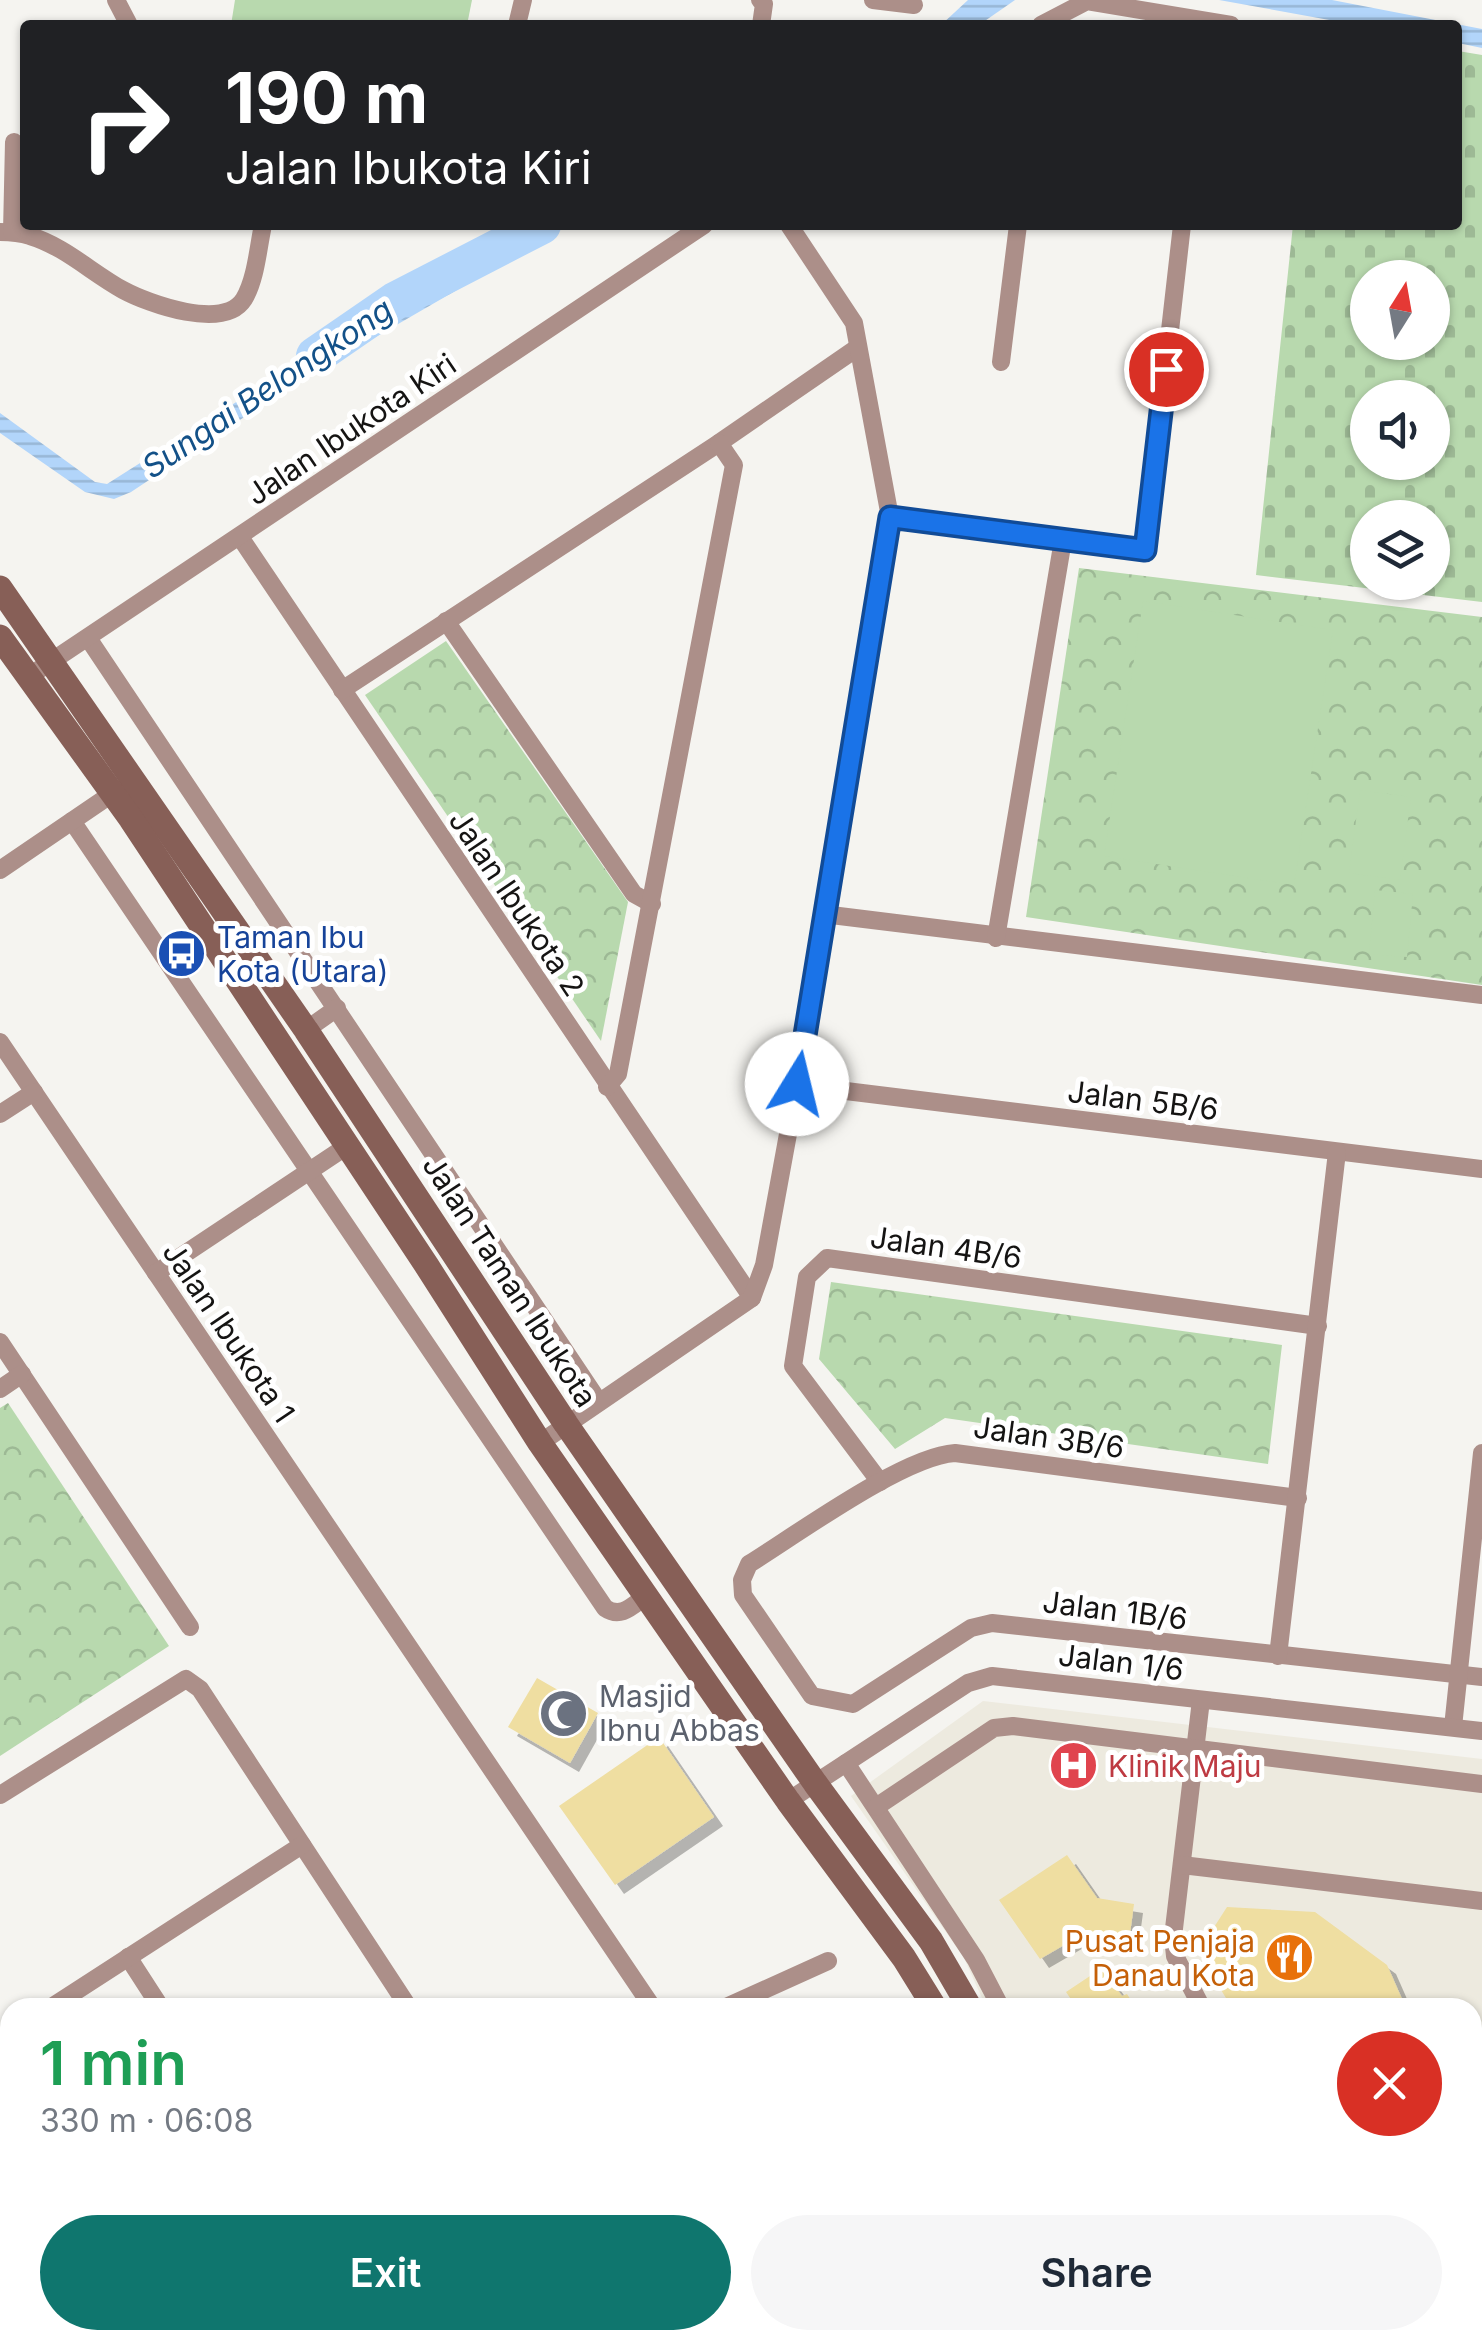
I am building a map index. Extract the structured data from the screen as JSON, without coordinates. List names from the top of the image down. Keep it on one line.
{"streets":{"main road":["Jalan Taman Ibukota"],"street":["Jalan Ibukota Kiri","Jalan Ibukota 2","Jalan 5B/6","Jalan 4B/6","Jalan Ibukota 1","Jalan 3B/6","Jalan 1B/6","Jalan 1/6"]},"crossings":[["Jalan Ibukota Kiri","Jalan Ibukota 2"],["Jalan Ibukota Kiri","Jalan Taman Ibukota"],["Jalan 4B/6","Jalan 3B/6"],["Jalan Taman Ibukota","Jalan 1/6"],["Jalan 3B/6","Jalan 1B/6"]],"water":["Sungai Belongkong"],"places":{"bus stop":["Taman Ibu Kota (Utara)"],"mosque":["Masjid Ibnu Abbas"],"hospital":["Klinik Maju"],"restaurant":["Pusat Penjaja Danau Kota"]},"north":"top","page":{"turn":["190 m","Jalan Ibukota Kiri"],"heading":["1 min","330 m · 06:08"],"buttons":["Exit","Share"]}}
